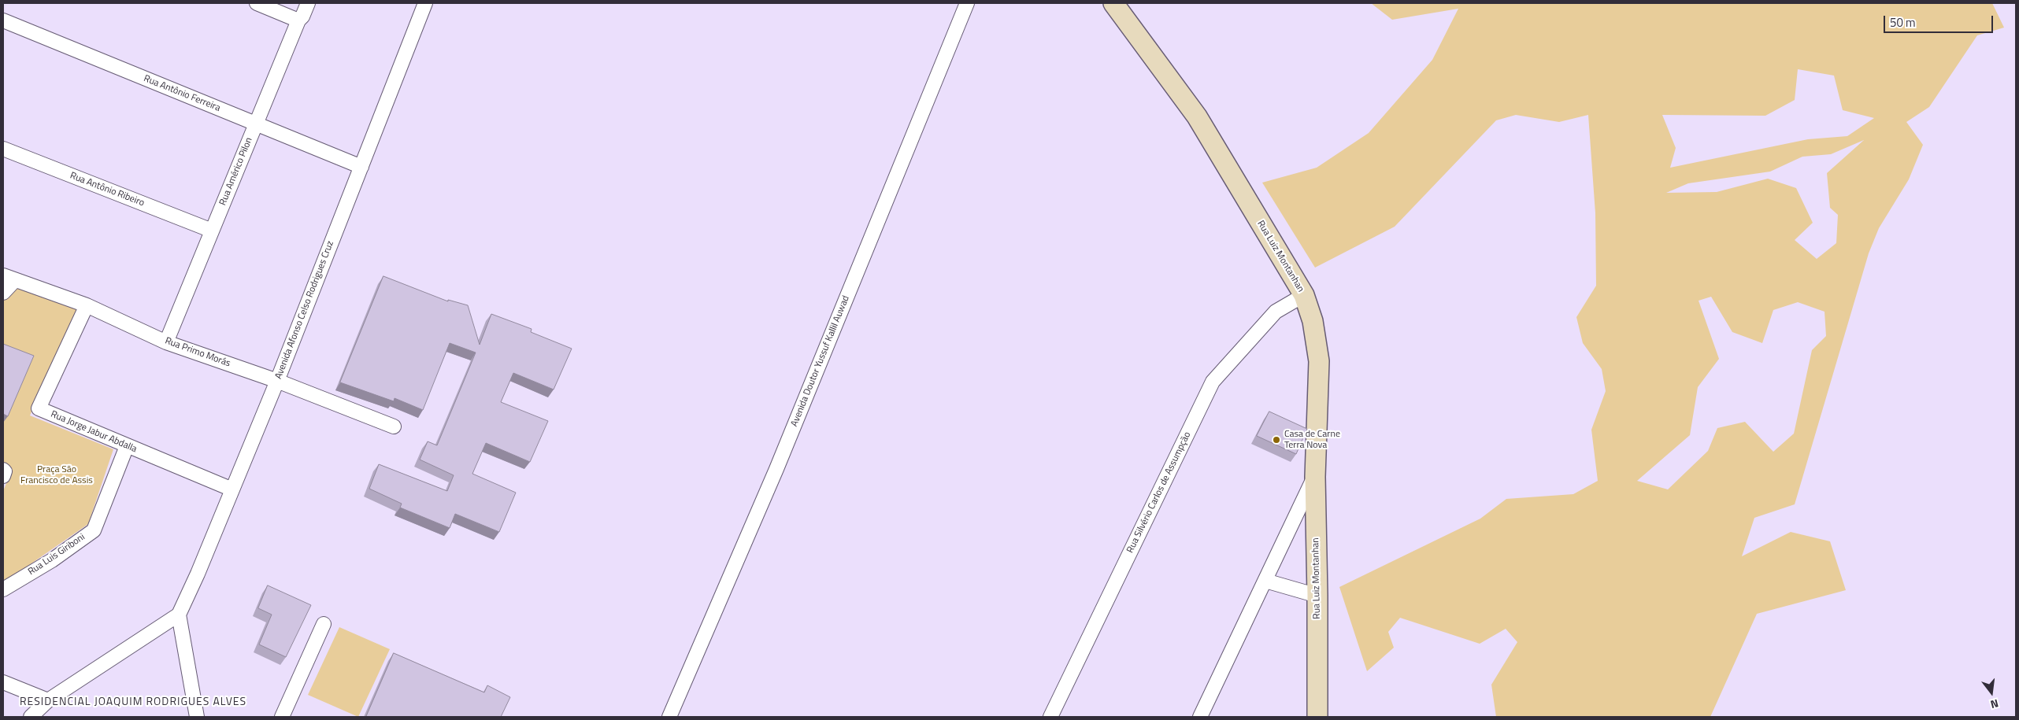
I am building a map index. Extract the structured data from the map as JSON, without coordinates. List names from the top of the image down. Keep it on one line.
{"streets":{"street":["Rua Antônio Ferreira","Rua Américo Pilon","Rua Antônio Ribeiro","Rua Luiz Montanhan","Avenida Afonso Celso Rodrigues Cruz","Rua Primo Morás","Avenida Doutor Yussuf Kallil Auwad","Rua Jorge Jabur Abdalla","Rua Silvério Carlos de Assumpção","Rua Luis Giriboni"]},"crossings":[["Rua Antônio Ferreira","Rua Américo Pilon"],["Rua Antônio Ferreira","Avenida Afonso Celso Rodrigues Cruz"],["Rua Américo Pilon","Rua Antônio Ribeiro"],["Rua Américo Pilon","Rua Primo Morás"],["Rua Luiz Montanhan","Rua Silvério Carlos de Assumpção"],["Avenida Afonso Celso Rodrigues Cruz","Rua Primo Morás"],["Avenida Afonso Celso Rodrigues Cruz","Rua Jorge Jabur Abdalla"],["Rua Primo Morás","Rua Jorge Jabur Abdalla"],["Rua Jorge Jabur Abdalla","Rua Luis Giriboni"]],"districts":["RESIDENCIAL JOAQUIM RODRIGUES ALVES"],"parks":["Praça São Francisco de Assis"],"places":["Casa de Carne Terra Nova"],"scale_bar":"50 m","north":"bottom"}
